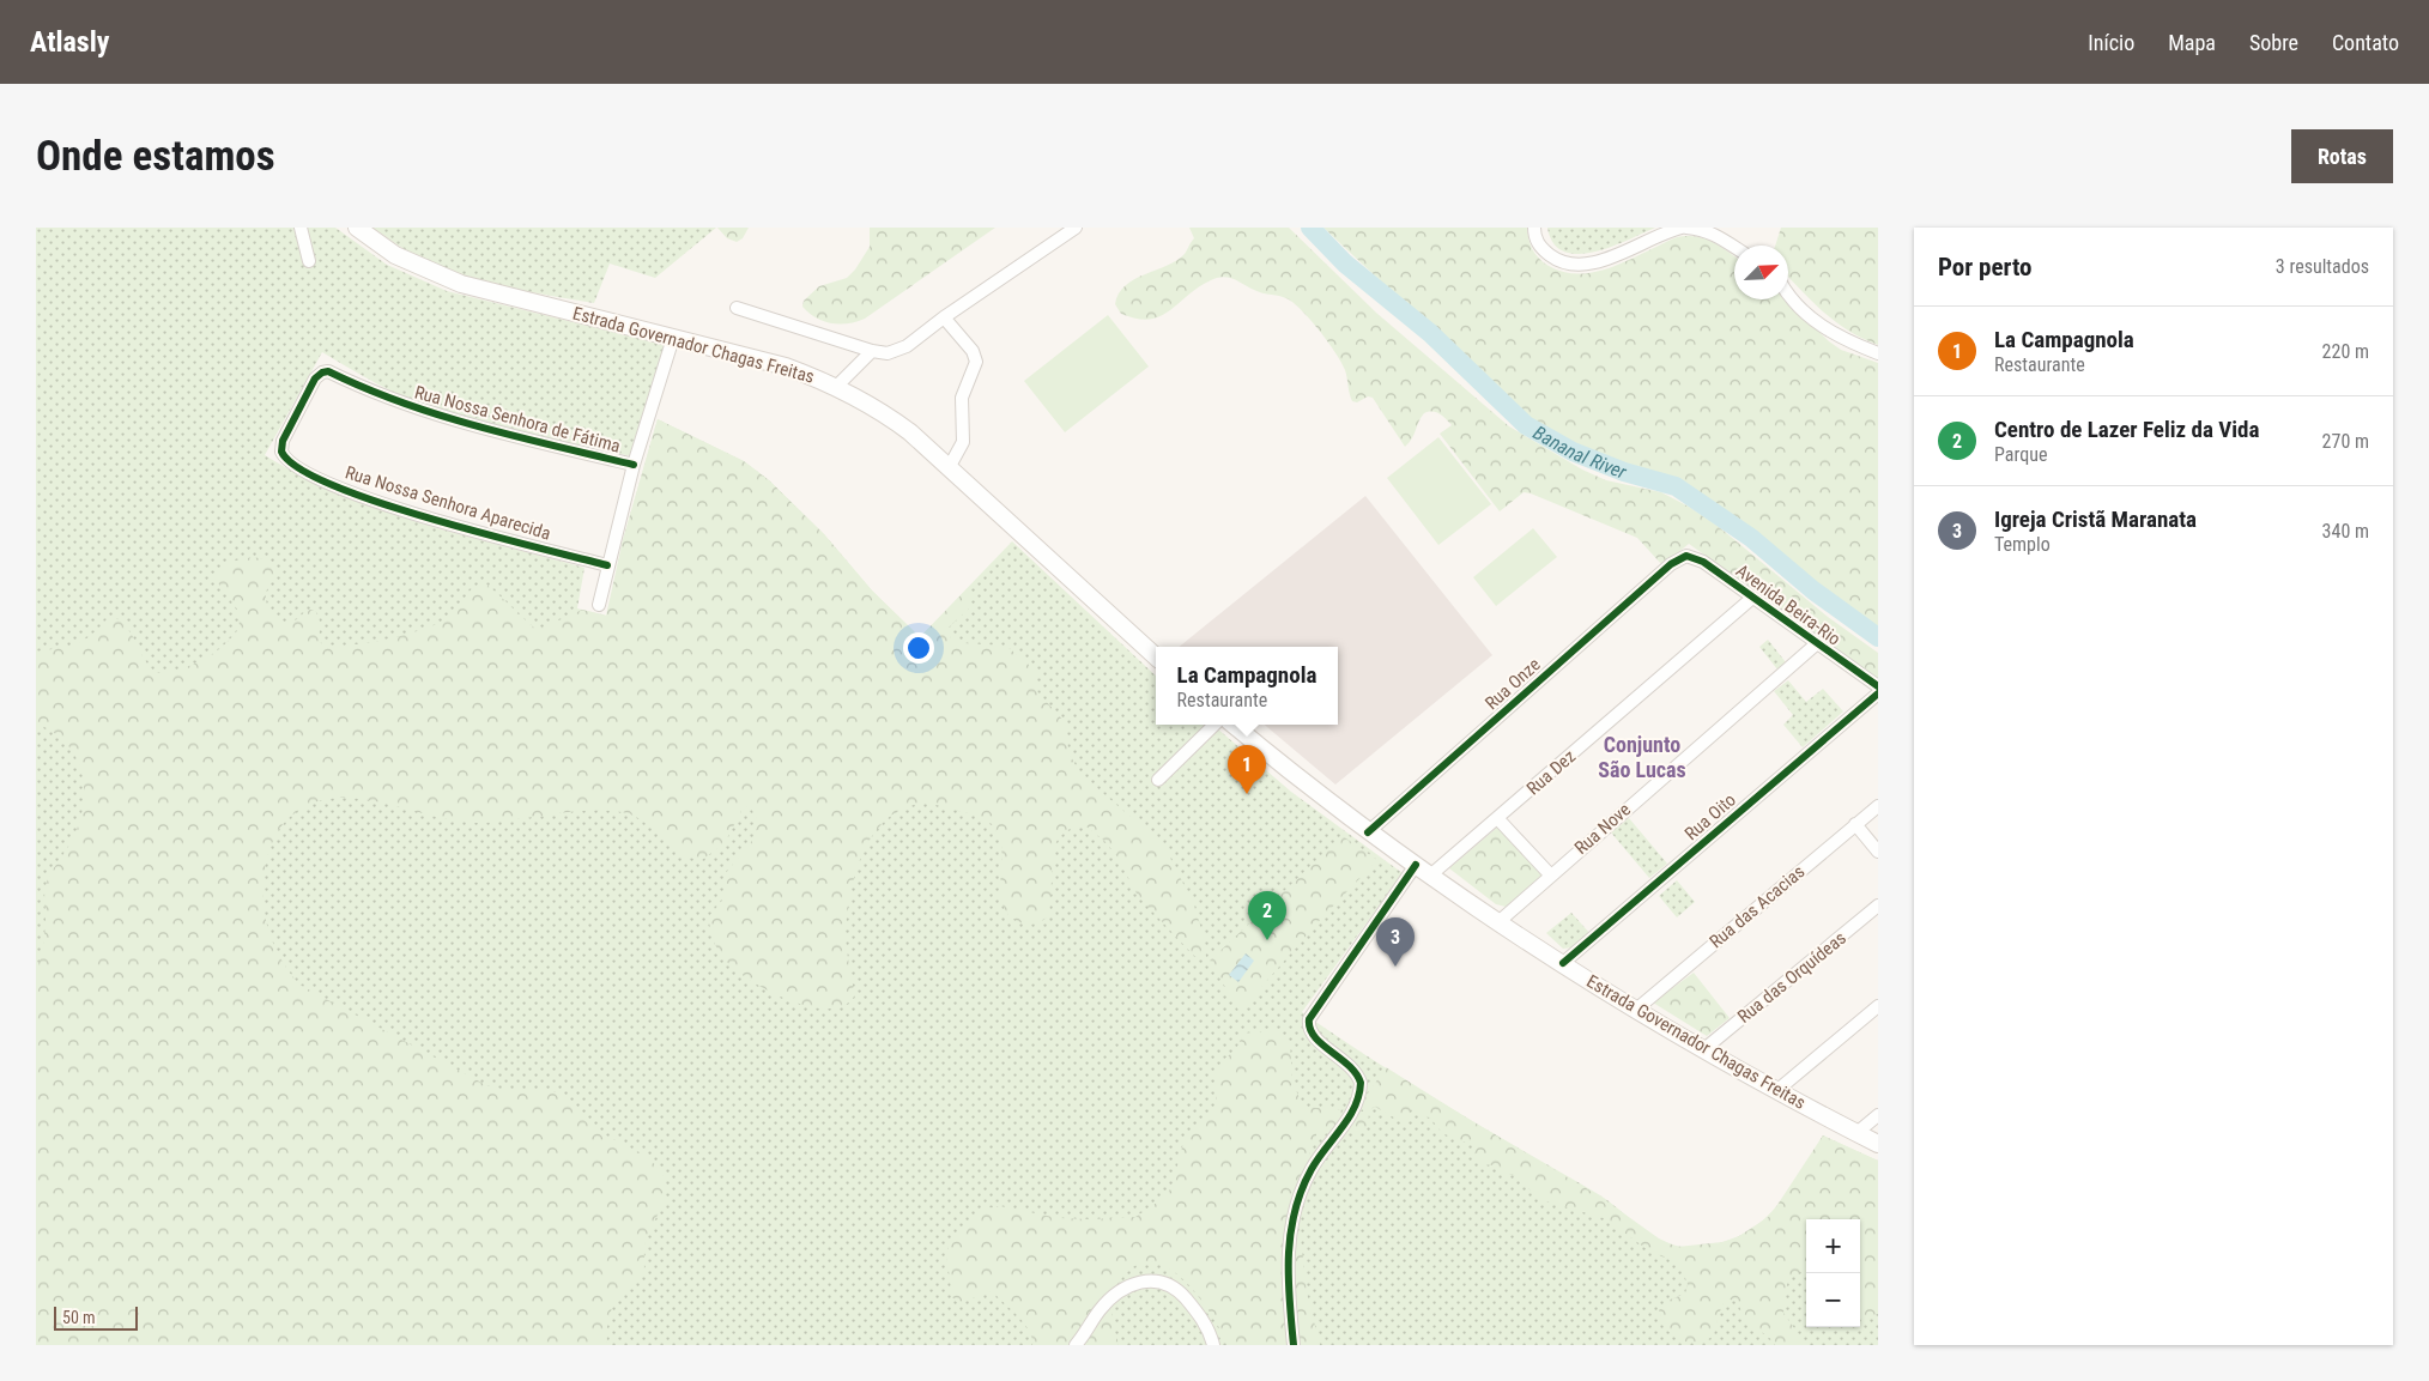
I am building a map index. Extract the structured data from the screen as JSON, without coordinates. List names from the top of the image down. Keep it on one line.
{"streets":{"main road":["Estrada Governador Chagas Freitas"],"street":["Rua Nossa Senhora de Fátima","Rua Nossa Senhora Aparecida","Avenida Beira-Rio","Rua Onze","Rua Dez","Rua Oito","Rua Nove","Rua das Acacias","Rua das Orquídeas"]},"crossings":[["Estrada Governador Chagas Freitas","Rua Onze"],["Estrada Governador Chagas Freitas","Rua Dez"],["Estrada Governador Chagas Freitas","Rua Oito"],["Estrada Governador Chagas Freitas","Rua Nove"],["Estrada Governador Chagas Freitas","Rua das Acacias"],["Estrada Governador Chagas Freitas","Rua das Orquídeas"],["Rua Nossa Senhora de Fátima","Rua Nossa Senhora Aparecida"],["Avenida Beira-Rio","Rua Onze"],["Avenida Beira-Rio","Rua Dez"],["Avenida Beira-Rio","Rua Nove"]],"districts":["Conjunto São Lucas"],"water":["Bananal River"],"scale_bar":"50 m","north":"top right","page":{"header":"Atlasly","nav":["Início","Mapa","Sobre","Contato"],"buttons":"Rotas","title":"Onde estamos","heading":["Por perto","3 resultados"],"list":[{"mark":"1","name":"La Campagnola","note":"Restaurante","value":"220 m"},{"mark":"2","name":"Centro de Lazer Feliz da Vida","note":"Parque","value":"270 m"},{"mark":"3","name":"Igreja Cristã Maranata","note":"Templo","value":"340 m"}],"popup":["La Campagnola","Restaurante"],"pins":["1","2","3"],"map_buttons":["+","−"],"scale":"50 m"}}
